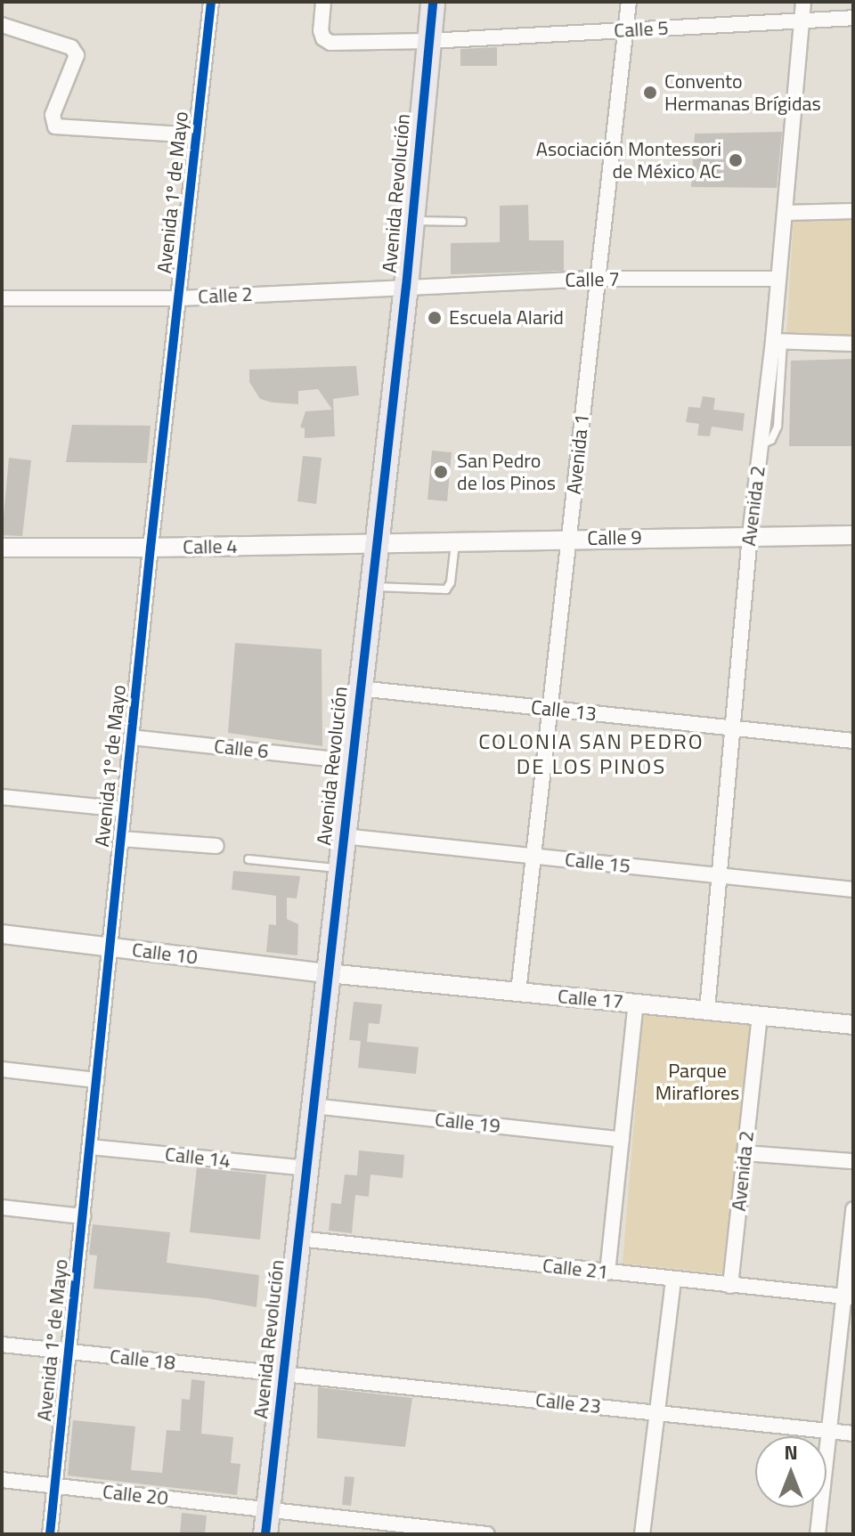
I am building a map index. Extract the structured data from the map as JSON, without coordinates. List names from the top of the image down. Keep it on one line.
{"streets":{"main road":["Avenida Revolución"],"street":["Calle 5","Avenida 1º de Mayo","Calle 7","Calle 2","Avenida 1","Avenida 2","Calle 9","Calle 4","Calle 13","Calle 6","Calle 15","Calle 10","Calle 17","Calle 19","Calle 14","Calle 21","Calle 18","Calle 23","Calle 20"]},"crossings":[["Calle 5","Avenida Revolución"],["Calle 5","Avenida 1"],["Calle 5","Avenida 2"],["Avenida 1º de Mayo","Calle 2"],["Avenida 1º de Mayo","Calle 4"],["Avenida 1º de Mayo","Calle 6"],["Avenida 1º de Mayo","Calle 10"],["Avenida 1º de Mayo","Calle 14"],["Avenida 1º de Mayo","Calle 18"],["Avenida 1º de Mayo","Calle 20"],["Avenida Revolución","Calle 7"],["Avenida Revolución","Calle 2"],["Avenida Revolución","Calle 9"],["Avenida Revolución","Calle 4"],["Avenida Revolución","Calle 13"],["Avenida Revolución","Calle 6"],["Avenida Revolución","Calle 15"],["Avenida Revolución","Calle 10"],["Avenida Revolución","Calle 17"],["Avenida Revolución","Calle 19"],["Avenida Revolución","Calle 14"],["Avenida Revolución","Calle 21"],["Avenida Revolución","Calle 18"],["Avenida Revolución","Calle 23"],["Avenida Revolución","Calle 20"],["Calle 7","Calle 2"],["Calle 7","Avenida 1"],["Calle 7","Avenida 2"],["Avenida 1","Calle 9"],["Avenida 1","Calle 13"],["Avenida 1","Calle 15"],["Avenida 1","Calle 17"],["Avenida 2","Calle 9"],["Avenida 2","Calle 13"],["Avenida 2","Calle 15"],["Avenida 2","Calle 17"],["Avenida 2","Calle 21"],["Calle 9","Calle 4"],["Calle 10","Calle 17"],["Calle 18","Calle 23"]],"districts":["COLONIA SAN PEDRO DE LOS PINOS"],"parks":["Parque Miraflores"],"places":["Convento Hermanas Brígidas","Asociación Montessori de México AC","Escuela Alarid","San Pedro de los Pinos"],"north":"top"}
